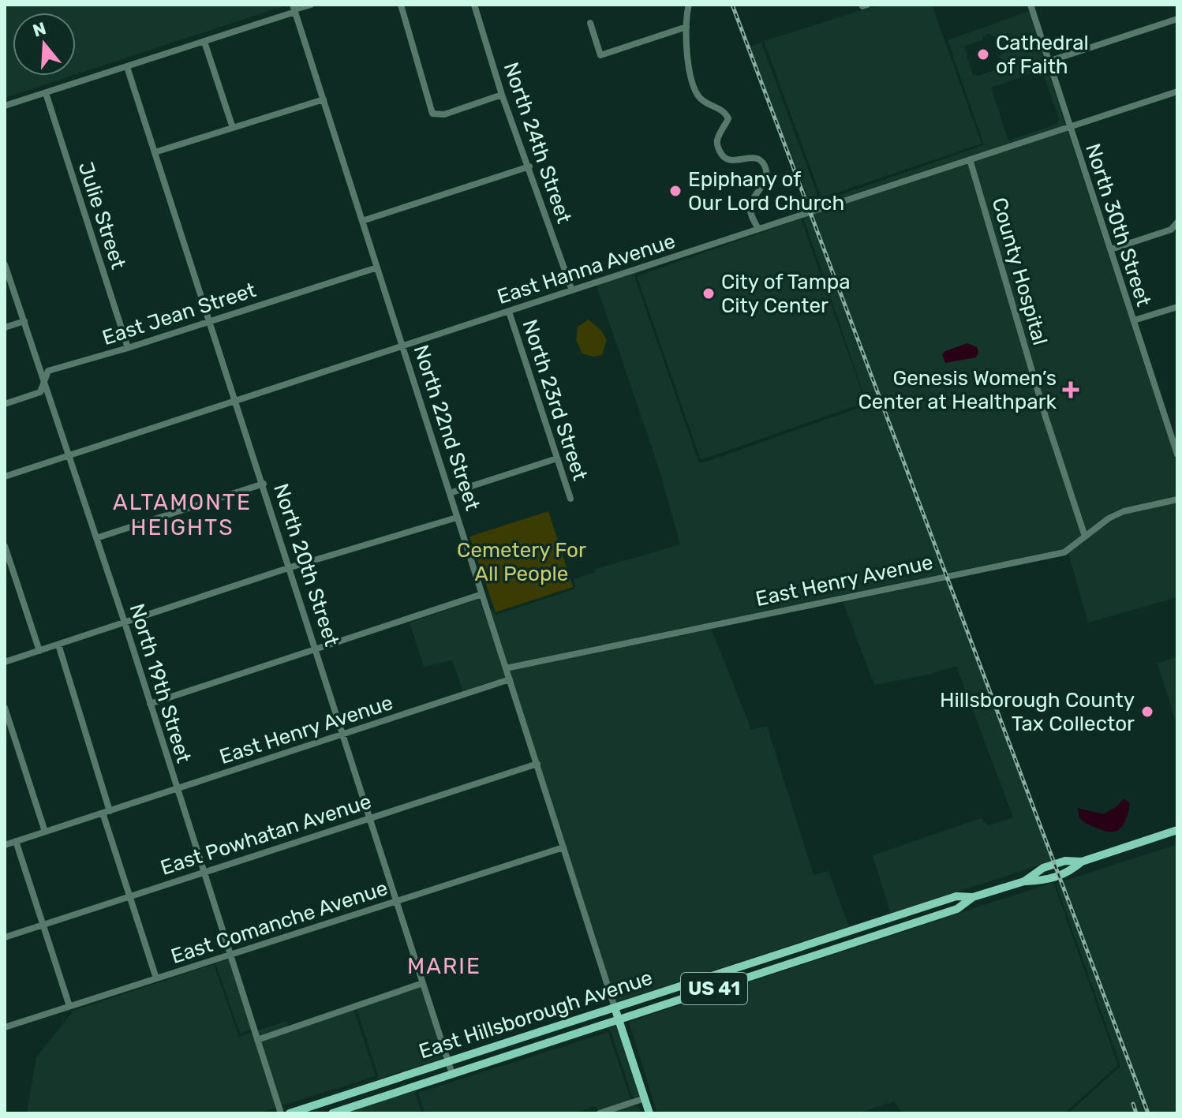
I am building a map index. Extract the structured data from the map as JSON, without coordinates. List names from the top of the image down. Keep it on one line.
{"streets":{"main road":["North 22nd Street","US 41","East Hillsborough Avenue"],"street":["North 24th Street","Julie Street","North 30th Street","East Hanna Avenue","County Hospital","East Jean Street","North 23rd Street","North 20th Street","East Henry Avenue","North 19th Street","East Powhatan Avenue","East Comanche Avenue"]},"crossings":[["North 24th Street","East Hanna Avenue"],["Julie Street","East Jean Street"],["North 30th Street","East Hanna Avenue"],["East Hanna Avenue","County Hospital"],["East Hanna Avenue","North 23rd Street"],["East Hanna Avenue","North 22nd Street"],["East Hanna Avenue","North 20th Street"],["East Hanna Avenue","North 19th Street"],["County Hospital","East Henry Avenue"],["East Jean Street","North 22nd Street"],["East Jean Street","North 20th Street"],["East Jean Street","North 19th Street"],["North 22nd Street","East Henry Avenue"],["North 22nd Street","East Powhatan Avenue"],["North 22nd Street","East Comanche Avenue"],["North 22nd Street","East Hillsborough Avenue"],["North 20th Street","East Henry Avenue"],["North 20th Street","East Powhatan Avenue"],["North 20th Street","East Comanche Avenue"],["North 20th Street","East Hillsborough Avenue"],["East Henry Avenue","North 19th Street"],["North 19th Street","East Powhatan Avenue"],["North 19th Street","East Comanche Avenue"]],"districts":["ALTAMONTE HEIGHTS","MARIE"],"parks":["Cemetery For All People"],"places":{"other":["Cathedral of Faith","Epiphany of Our Lord Church","City of Tampa City Center","Hillsborough County Tax Collector"],"health":["Genesis Women’s Center at Healthpark"]},"north":"top"}
